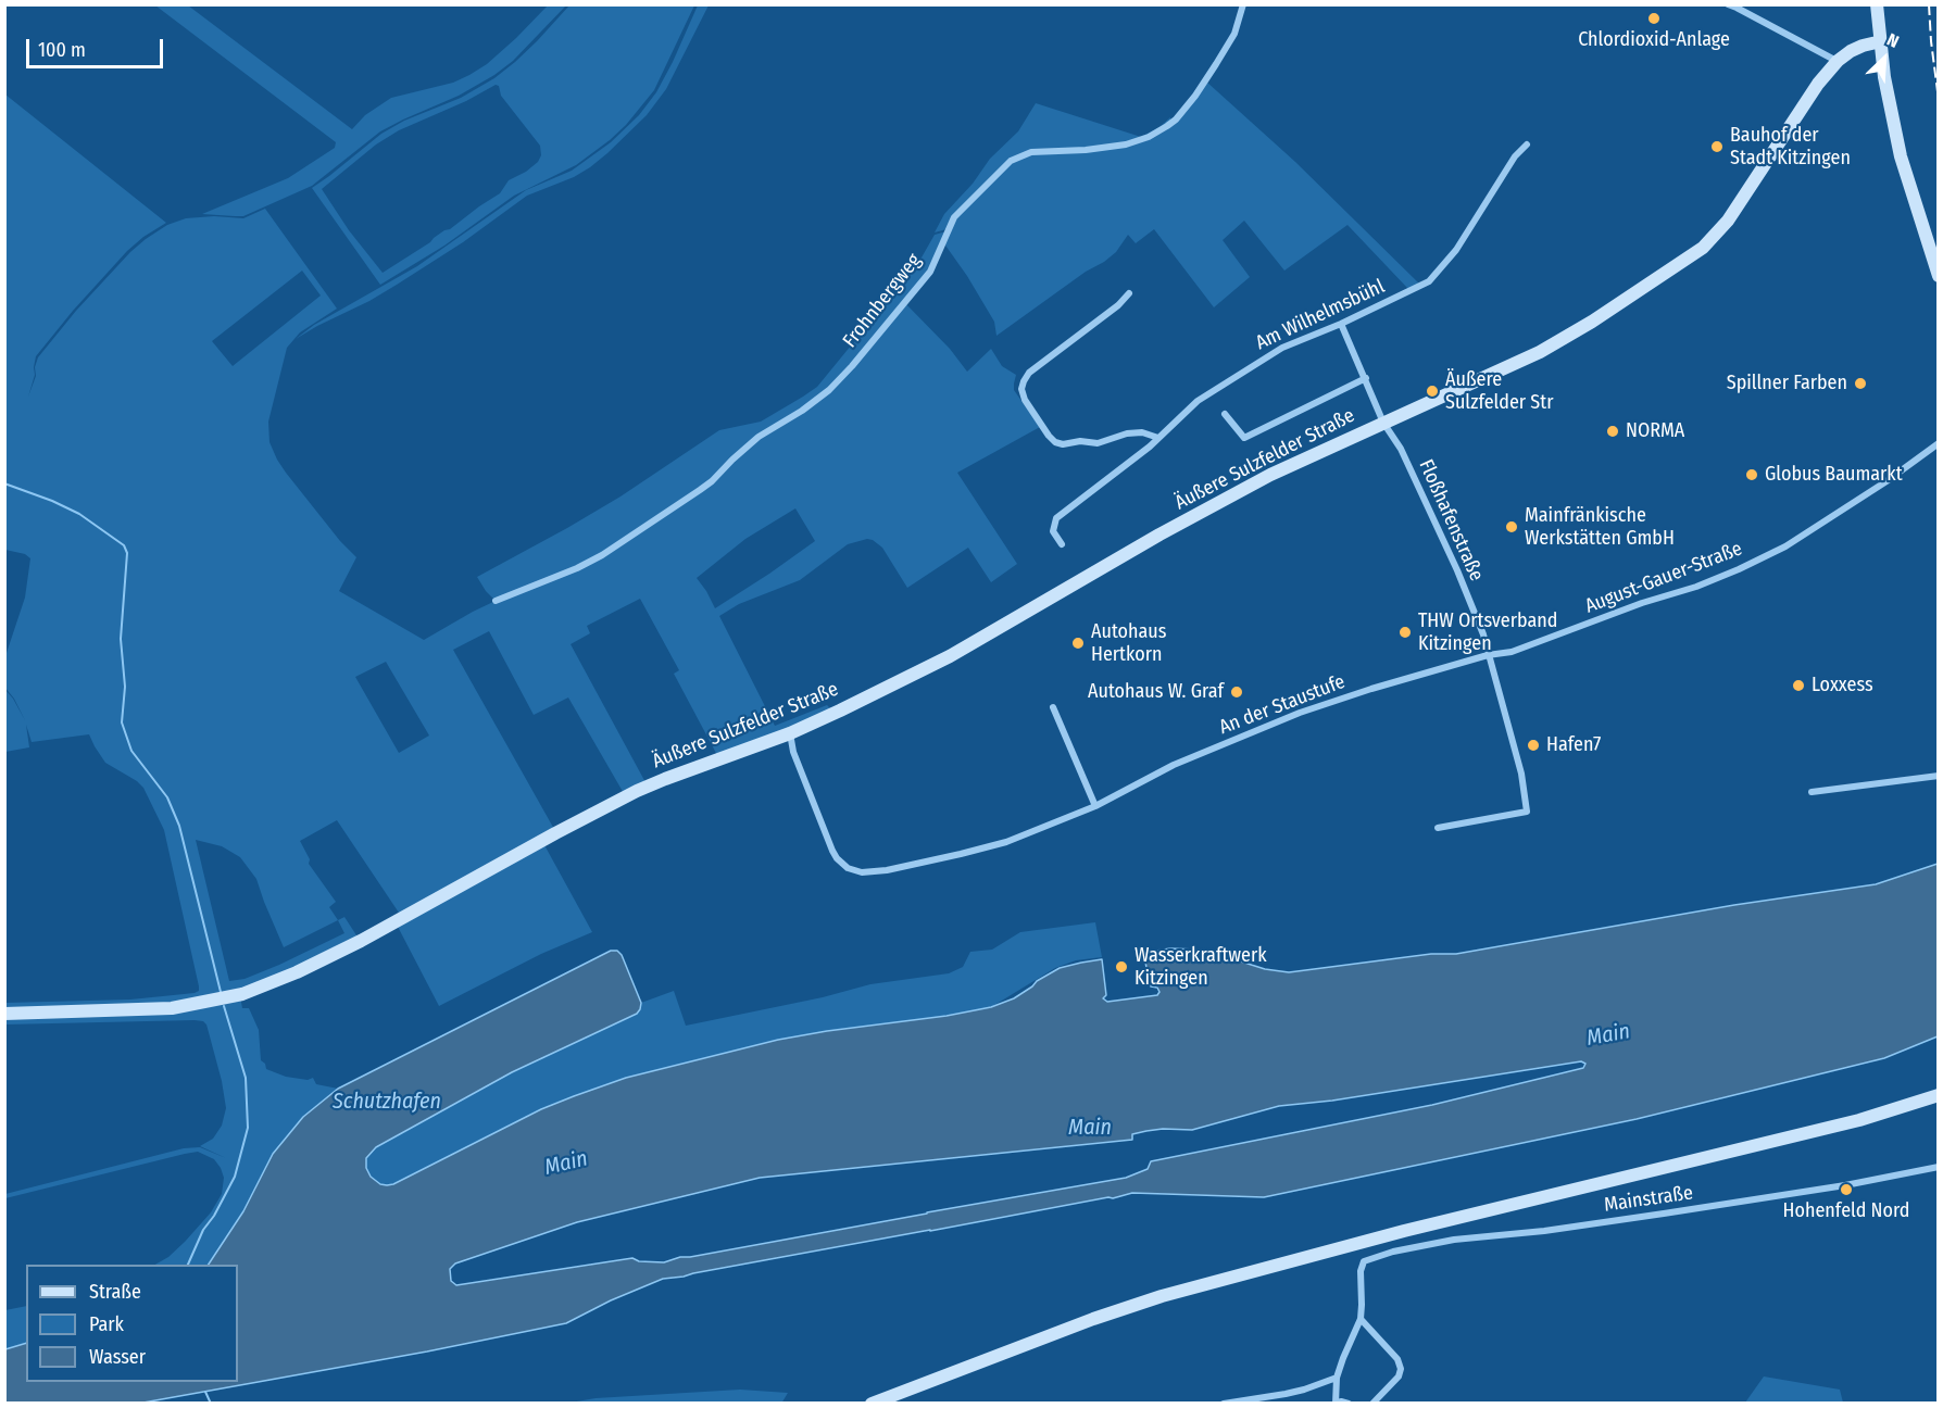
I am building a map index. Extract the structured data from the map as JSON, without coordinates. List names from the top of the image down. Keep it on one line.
{"streets":{"main road":["Äußere Sulzfelder Straße"],"street":["Frohnbergweg","Am Wilhelmsbühl","Floßhafenstraße","August-Gauer-Straße","An der Staustufe","Mainstraße"]},"crossings":[["Am Wilhelmsbühl","Floßhafenstraße"],["Äußere Sulzfelder Straße","Floßhafenstraße"],["Äußere Sulzfelder Straße","An der Staustufe"],["Floßhafenstraße","August-Gauer-Straße"],["Floßhafenstraße","An der Staustufe"],["August-Gauer-Straße","An der Staustufe"]],"water":["Main","Schutzhafen"],"places":["Chlordioxid-Anlage","Bauhof der Stadt Kitzingen","Spillner Farben","Äußere Sulzfelder Str","NORMA","Globus Baumarkt","Mainfränkische Werkstätten GmbH","THW Ortsverband Kitzingen","Autohaus Hertkorn","Loxxess","Autohaus W. Graf","Hafen7","Wasserkraftwerk Kitzingen","Hohenfeld Nord"],"legend":["Straße","Park","Wasser"],"scale_bar":"100 m","north":"top right"}
